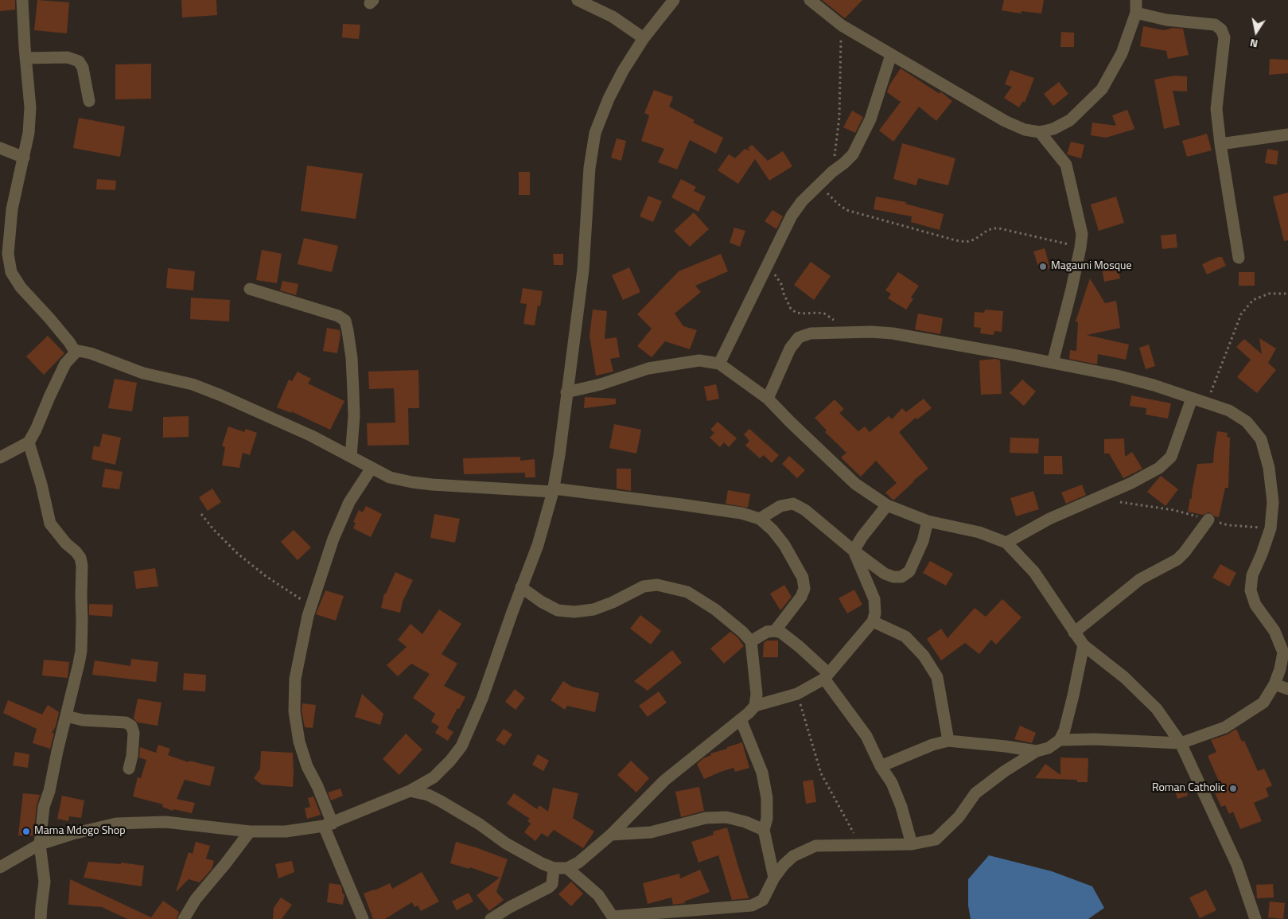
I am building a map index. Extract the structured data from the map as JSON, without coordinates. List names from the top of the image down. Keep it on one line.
{"places":["Magauni Mosque","Roman Catholic","Mama Mdogo Shop"],"north":"bottom"}
